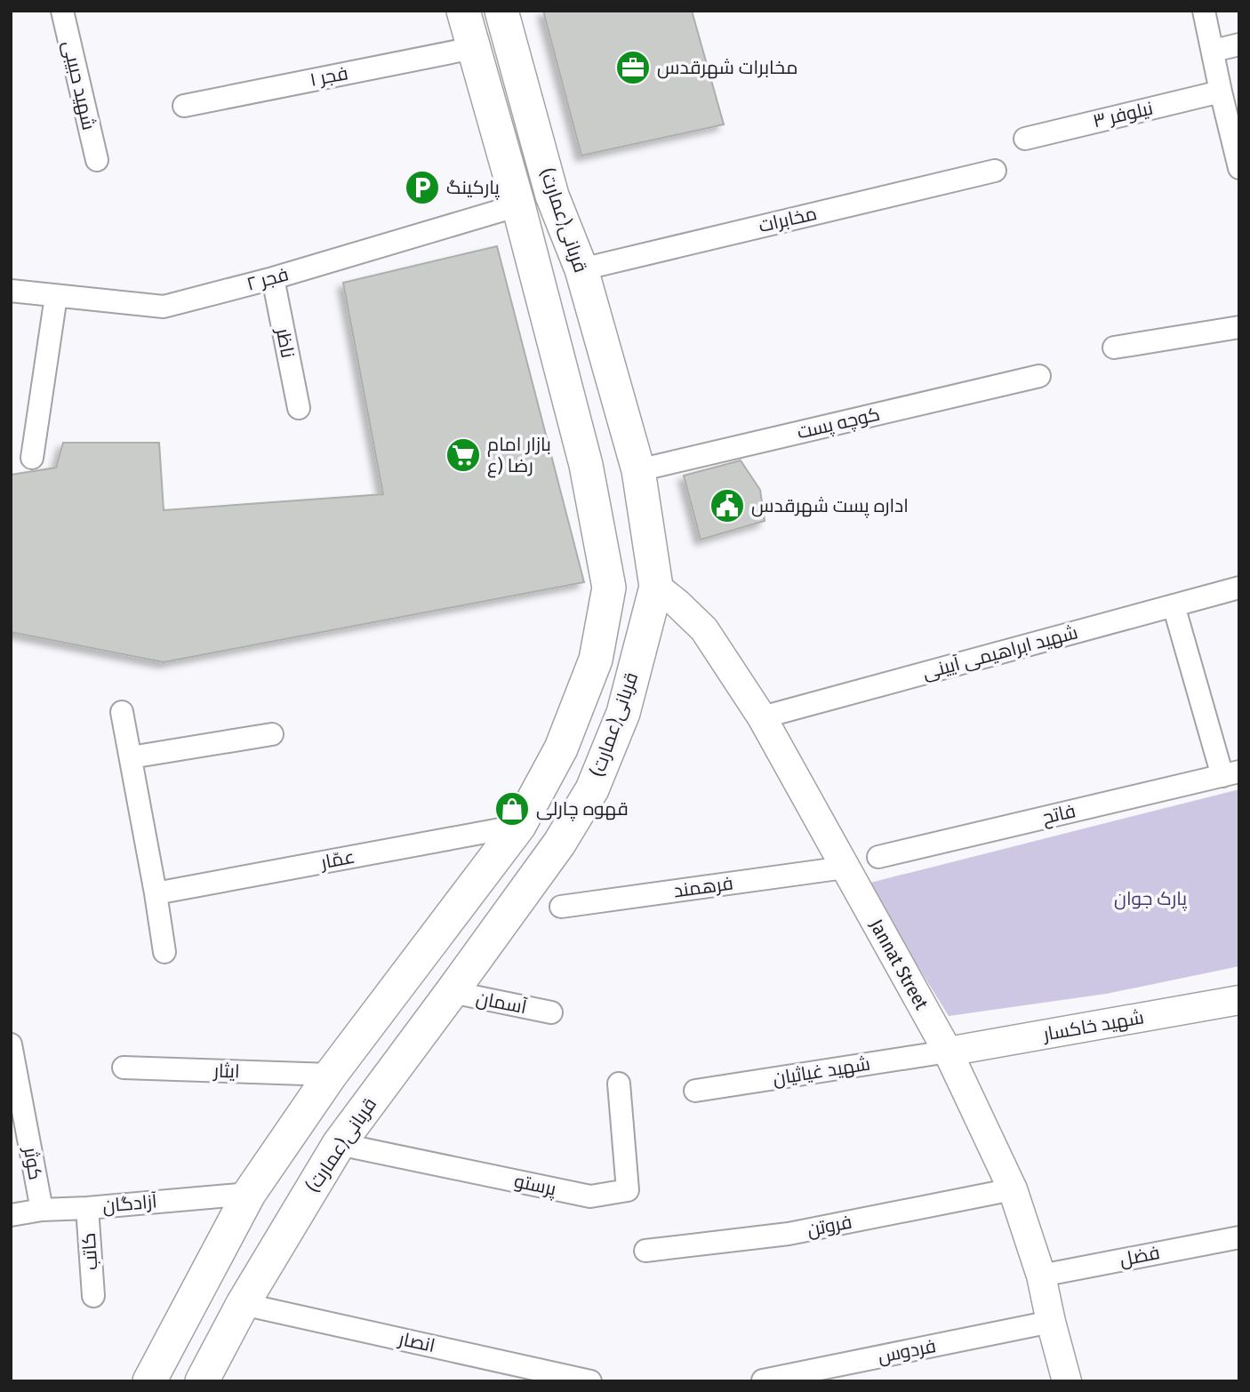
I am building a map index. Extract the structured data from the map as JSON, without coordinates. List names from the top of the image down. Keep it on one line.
{"streets":{"main road":["(عمارت)قربانی"],"street":["فجر ۱","شهید حبیبی","نیلوفر ۳","مخابرات","فجر ۲","ناظر","کوچه پست","شهید ابراهیمی آیینی","فاتح","عمّار","فرهمند","Jannat Street","آسمان","شهید خاکسار","ایثار","شهید غیاثیان","کوثر","پرستو","آزادگان","فروتن","کاتب","فضل","انصار","فردوس"]},"crossings":[["فجر ۱","(عمارت)قربانی"],["مخابرات","(عمارت)قربانی"],["(عمارت)قربانی","فجر ۲"],["(عمارت)قربانی","کوچه پست"],["(عمارت)قربانی","عمّار"],["(عمارت)قربانی","Jannat Street"],["(عمارت)قربانی","آسمان"],["(عمارت)قربانی","ایثار"],["(عمارت)قربانی","پرستو"],["(عمارت)قربانی","آزادگان"],["(عمارت)قربانی","انصار"],["فجر ۲","ناظر"],["شهید ابراهیمی آیینی","Jannat Street"],["فرهمند","Jannat Street"],["Jannat Street","شهید خاکسار"],["Jannat Street","شهید غیاثیان"],["Jannat Street","فروتن"],["Jannat Street","فضل"],["Jannat Street","فردوس"],["شهید خاکسار","شهید غیاثیان"],["کوثر","آزادگان"],["آزادگان","کاتب"]],"parks":["پارک جوان"],"places":{"office":["مخابرات شهرقدس"],"parking":["پارکینگ"],"supermarket":["بازار امام رضا (ع"],"public building":["اداره پست شهرقدس"],"shop":["قهوه چارلی"]}}
